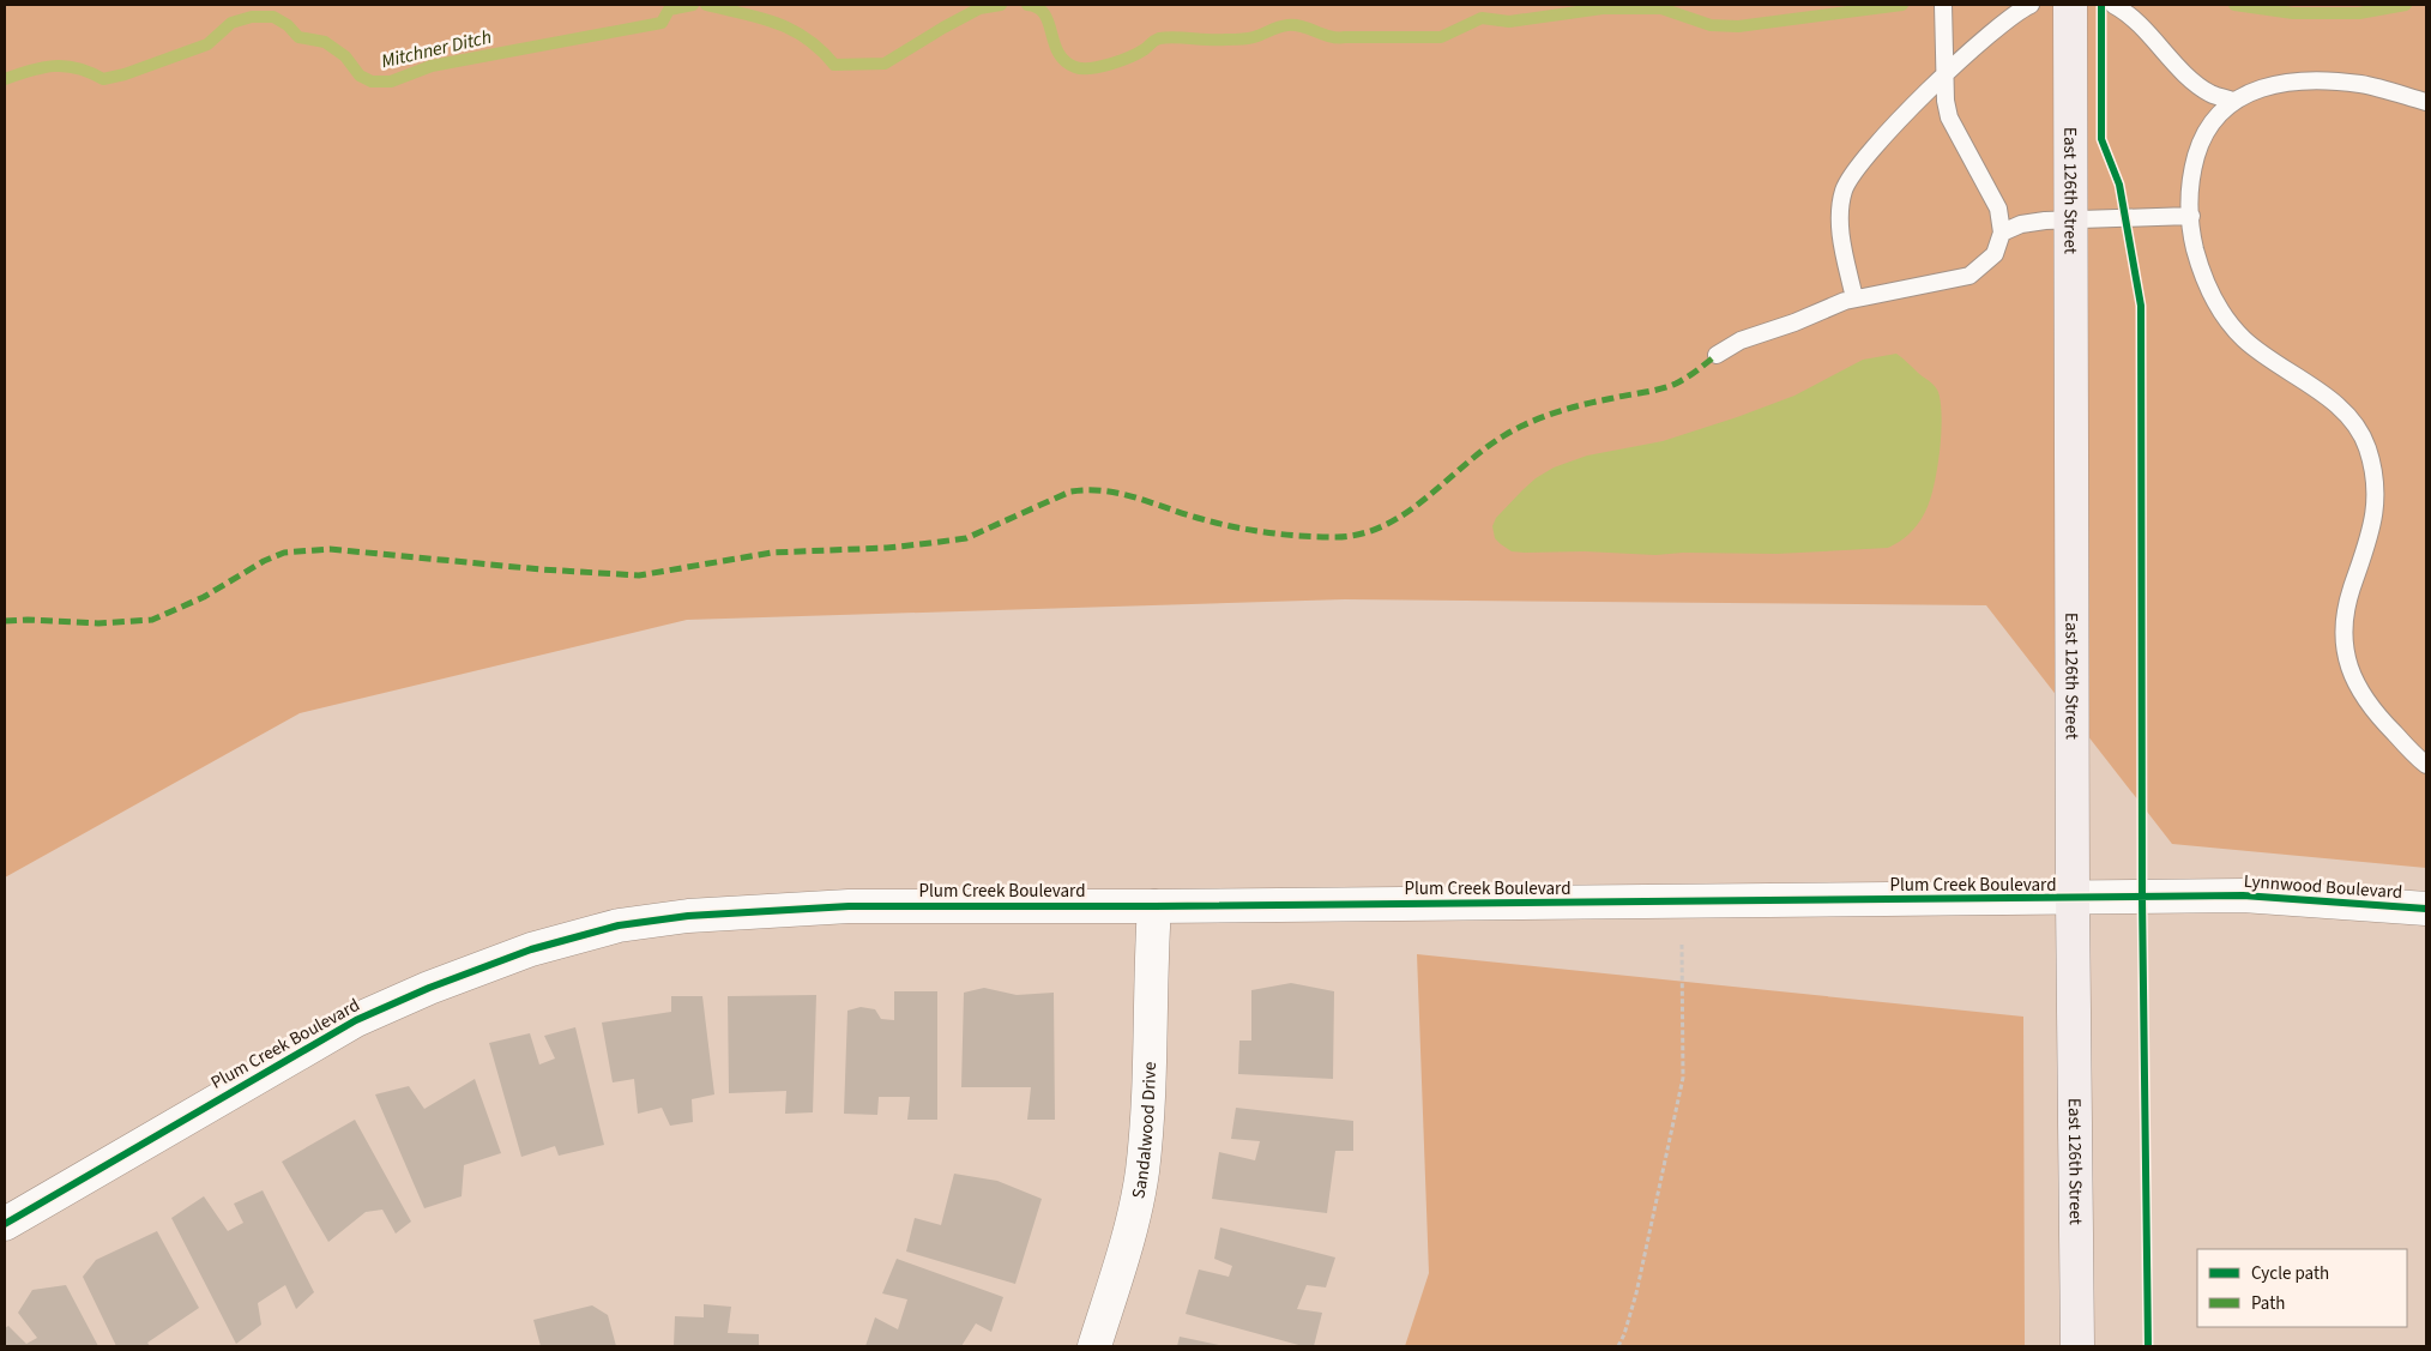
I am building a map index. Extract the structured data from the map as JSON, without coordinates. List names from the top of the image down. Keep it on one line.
{"streets":{"street":["East 126th Street","Plum Creek Boulevard","Lynnwood Boulevard","Sandalwood Drive"]},"crossings":[["East 126th Street","Plum Creek Boulevard"],["East 126th Street","Lynnwood Boulevard"],["Plum Creek Boulevard","Lynnwood Boulevard"],["Plum Creek Boulevard","Sandalwood Drive"]],"water":["Mitchner Ditch"],"legend":["Cycle path","Path"]}
